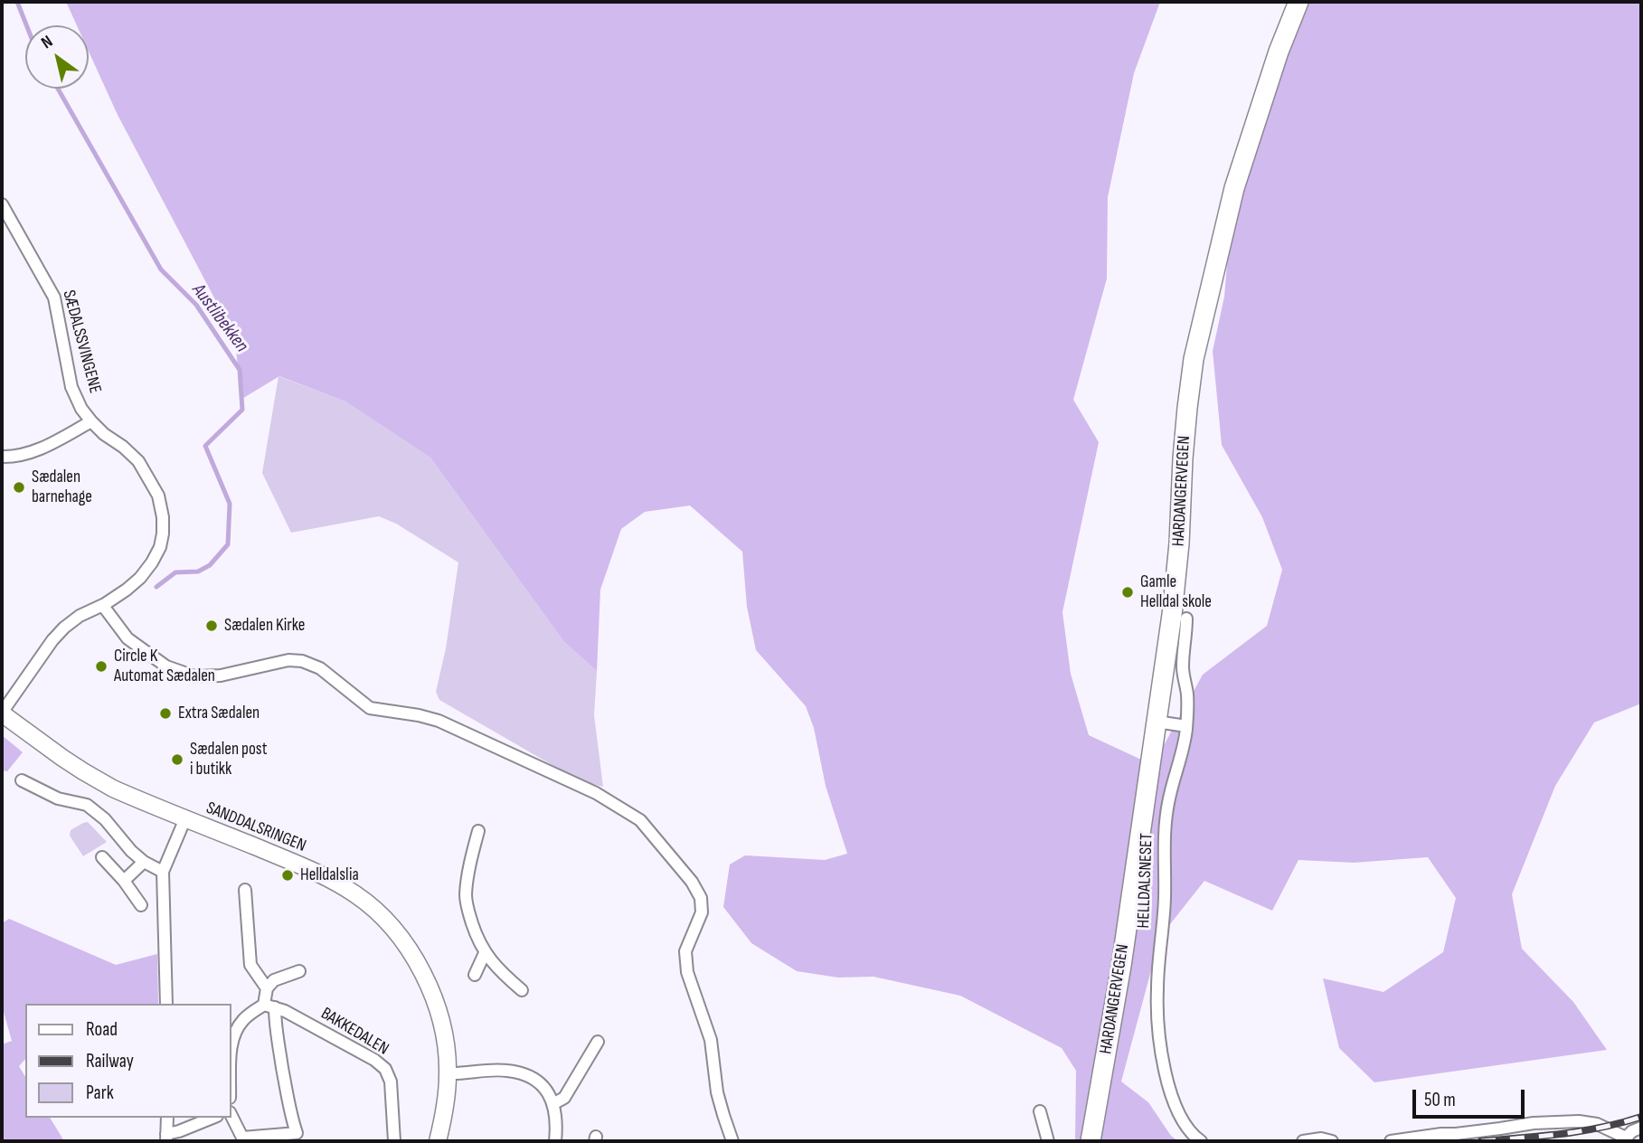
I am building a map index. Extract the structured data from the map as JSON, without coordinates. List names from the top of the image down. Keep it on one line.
{"streets":{"main road":["HARDANGERVEGEN","SANDDALSRINGEN"],"street":["SÆDALSSVINGENE","HELLDALSNESET","BAKKEDALEN"]},"crossings":[["SÆDALSSVINGENE","SANDDALSRINGEN"]],"water":["Austlibekken"],"places":["Sædalen barnehage","Gamle Helldal skole","Sædalen Kirke","Circle K Automat Sædalen","Extra Sædalen","Sædalen post i butikk","Helldalslia"],"legend":["Road","Railway","Park"],"scale_bar":"50 m","north":"top left"}
